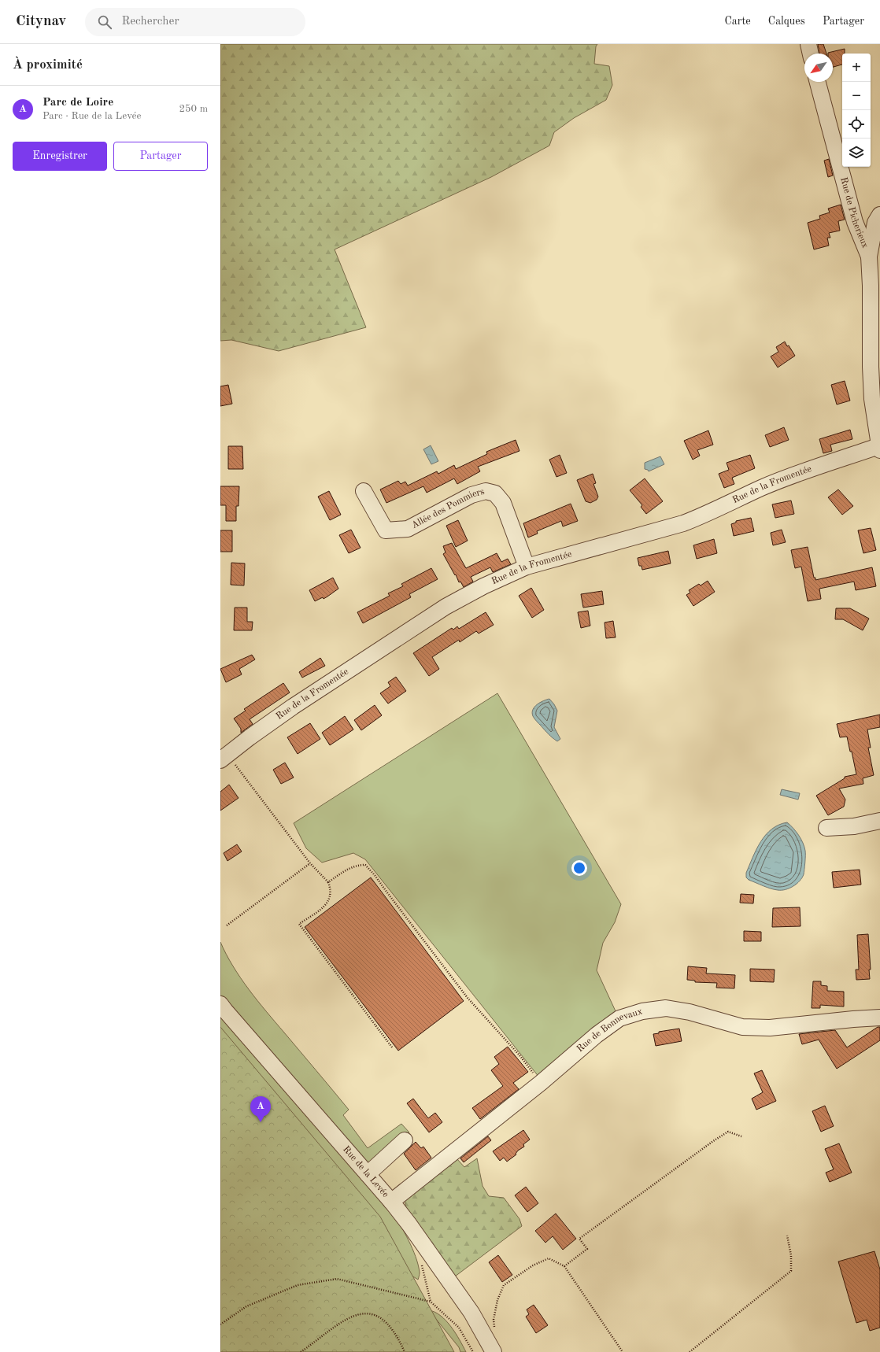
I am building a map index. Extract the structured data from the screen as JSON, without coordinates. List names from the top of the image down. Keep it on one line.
{"streets":{"street":["Rue de Picherieux","Rue de la Fromentée","Allée des Pommiers","Rue de Bonnevaux","Rue de la Levée"]},"crossings":[["Rue de la Fromentée","Allée des Pommiers"],["Rue de Bonnevaux","Rue de la Levée"]],"north":"bottom left","page":{"header":"Citynav","search":"Rechercher","nav":["Carte","Calques","Partager"],"heading":"À proximité","map_buttons":["+","−"],"list":[{"mark":"A","name":"Parc de Loire","note":"Parc · Rue de la Levée","value":"250 m"}],"buttons":["Enregistrer","Partager"],"pins":"A"}}
